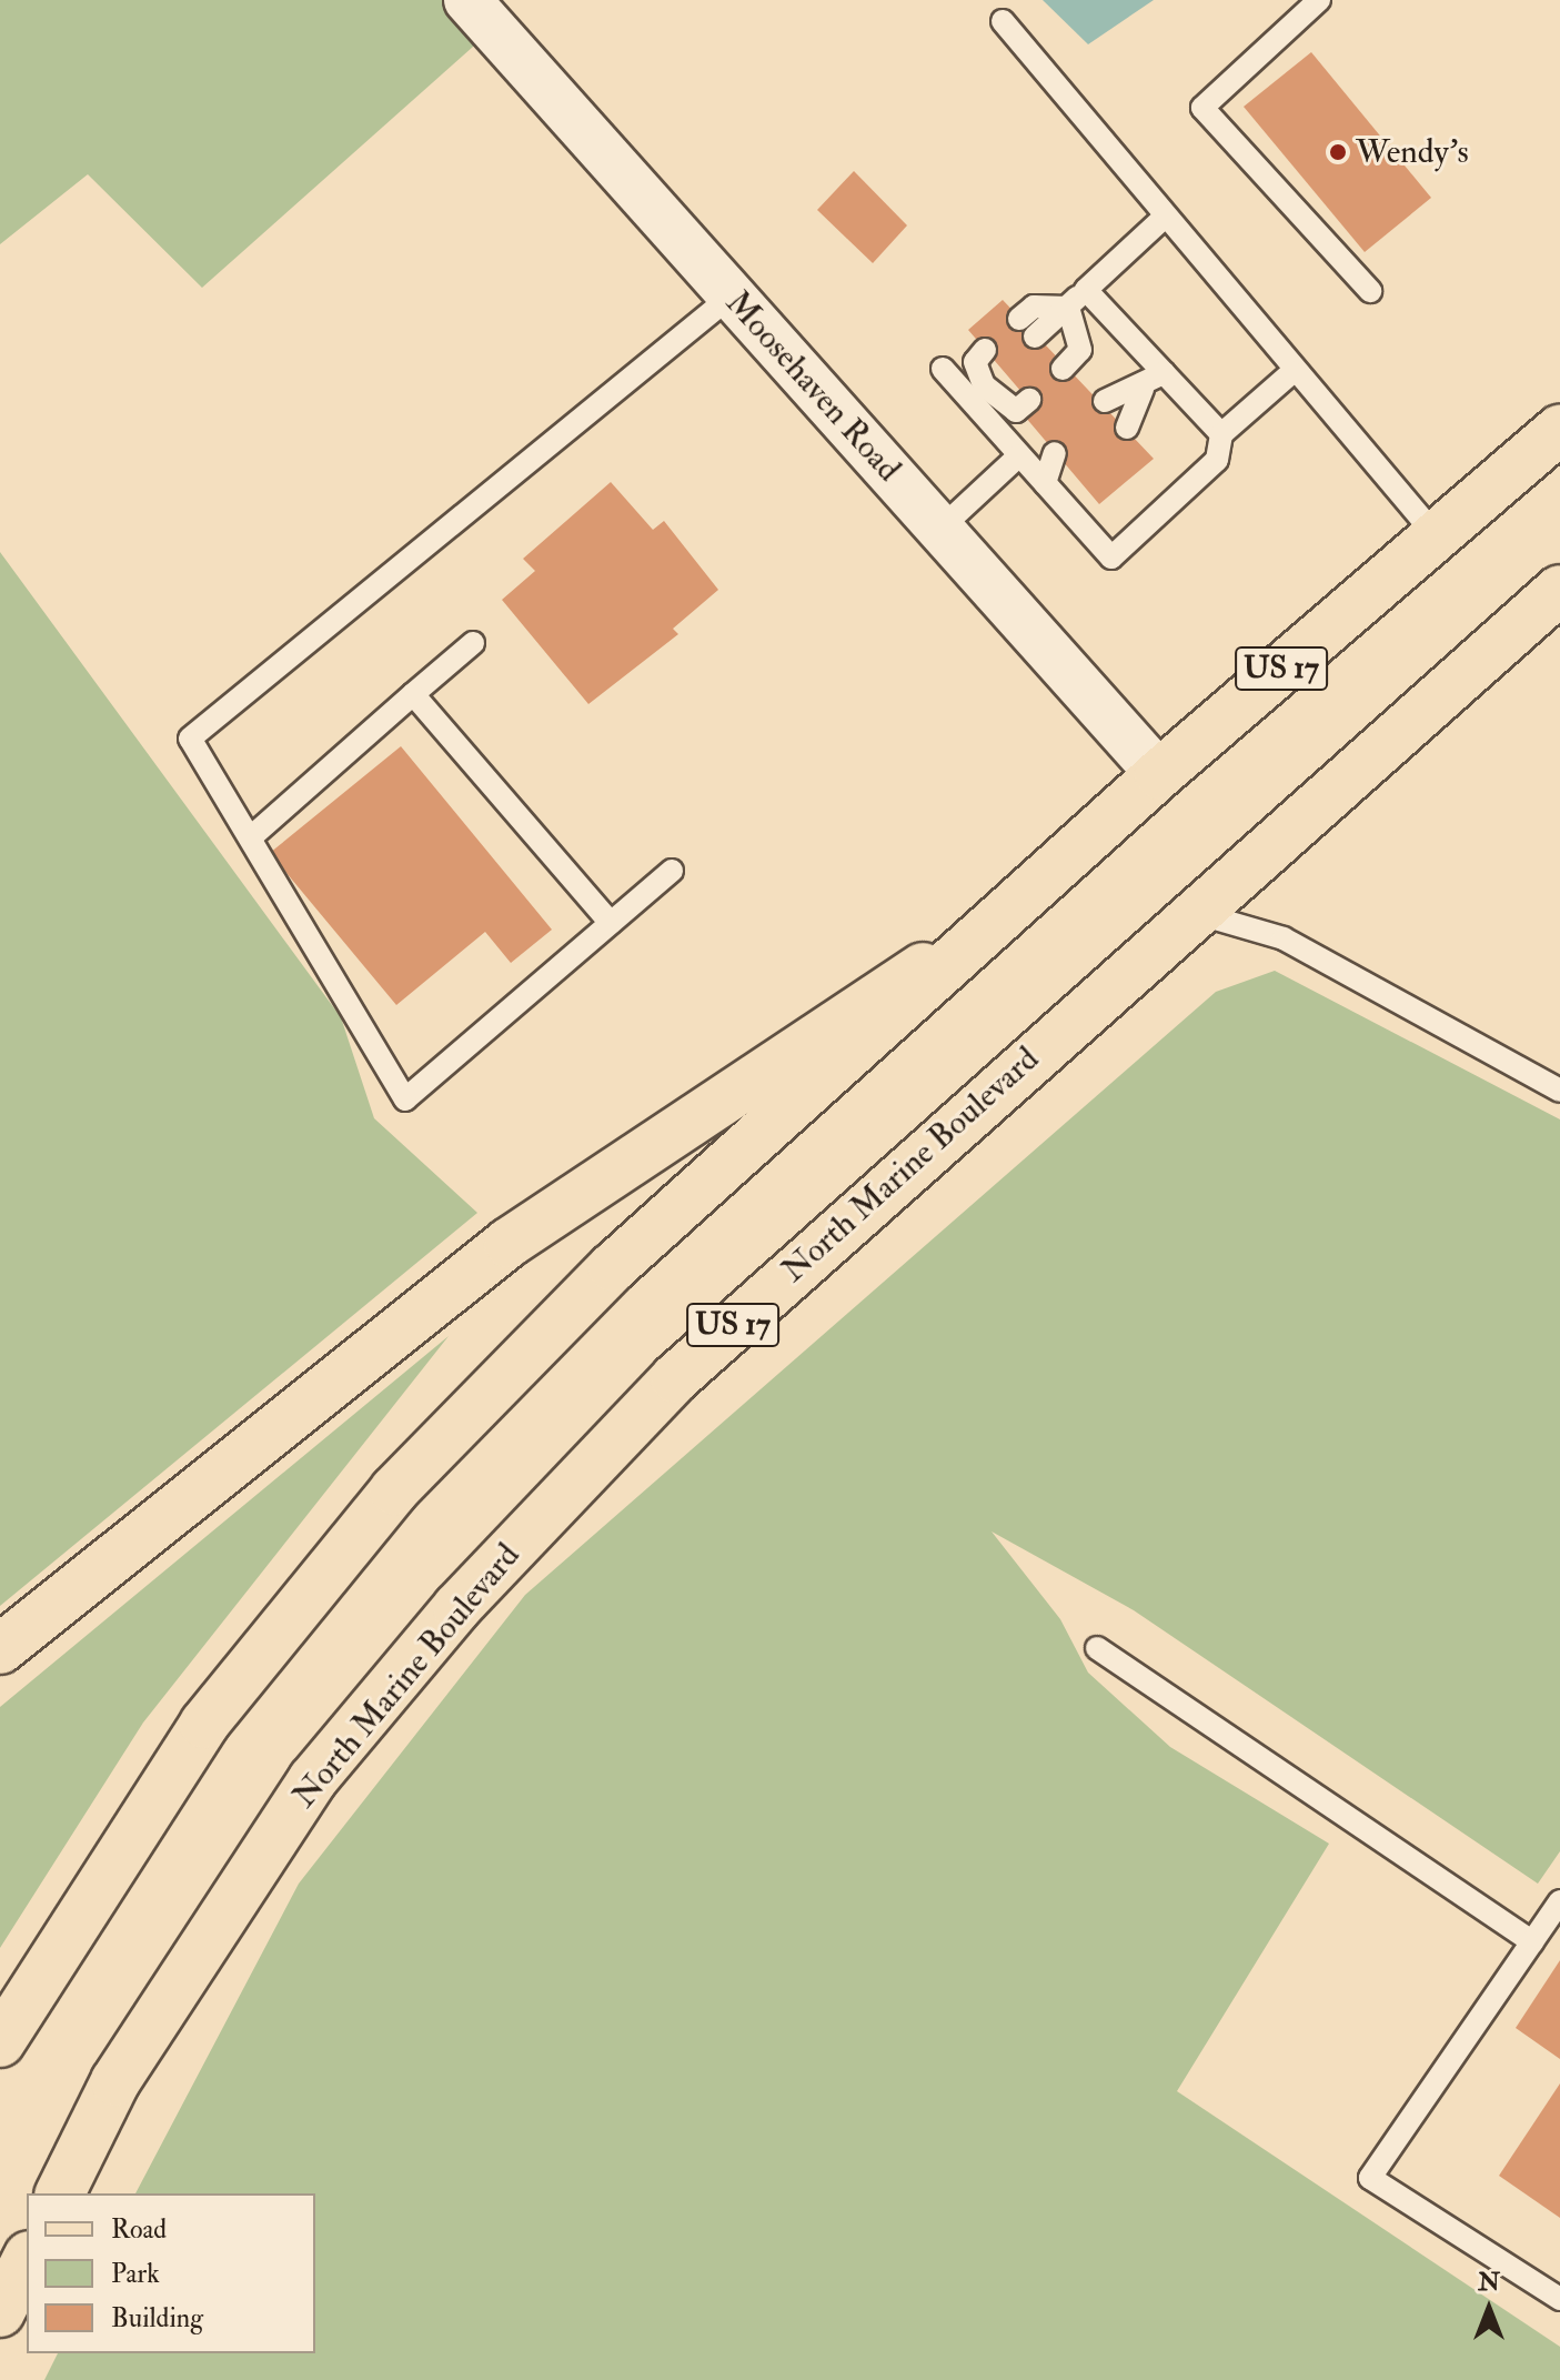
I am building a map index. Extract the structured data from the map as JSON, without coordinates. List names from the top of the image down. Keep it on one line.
{"streets":{"main road":["US 17","North Marine Boulevard"],"street":["Moosehaven Road"]},"crossings":[["Moosehaven Road","US 17"]],"places":["Wendy's"],"legend":["Road","Park","Building"],"north":"top"}
